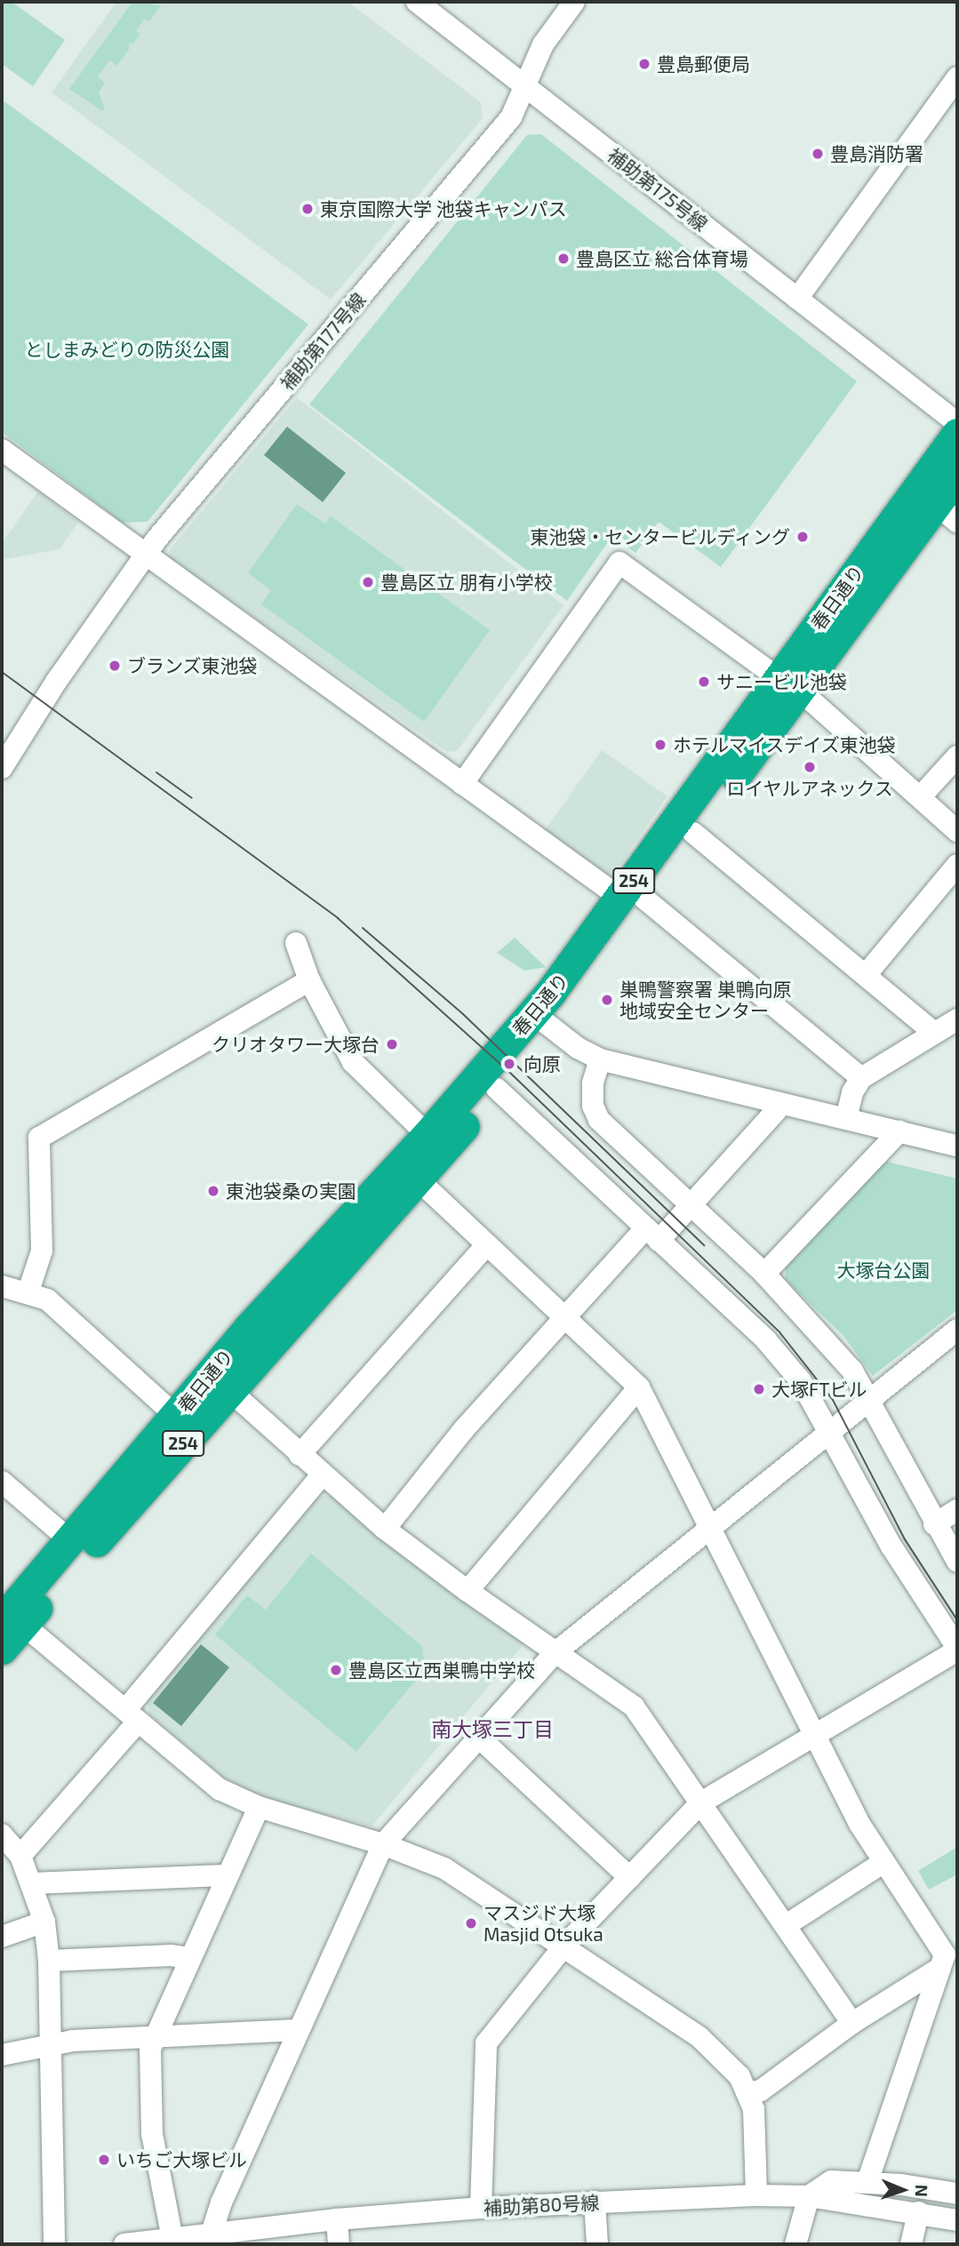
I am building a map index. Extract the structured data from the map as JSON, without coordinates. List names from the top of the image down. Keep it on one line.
{"streets":{"highway":["春日通り","254"],"street":["補助第175号線","補助第177号線","補助第80号線"]},"crossings":[["補助第175号線","補助第177号線"]],"districts":["南大塚三丁目"],"parks":["としまみどりの防災公園","大塚台公園"],"places":["豊島郵便局","豊島消防署","東京国際大学 池袋キャンパス","豊島区立 総合体育場","東池袋・センタービルディング","豊島区立 朋有小学校","ブランズ東池袋","サニービル池袋","ホテルマイスデイズ東池袋","ロイヤルアネックス","巣鴨警察署 巣鴨向原 地域安全センター","クリオタワー大塚台","向原","東池袋桑の実園","大塚FTビル","豊島区立西巣鴨中学校","マスジド大塚 Masjid Otsuka","いちご大塚ビル"],"north":"right"}
